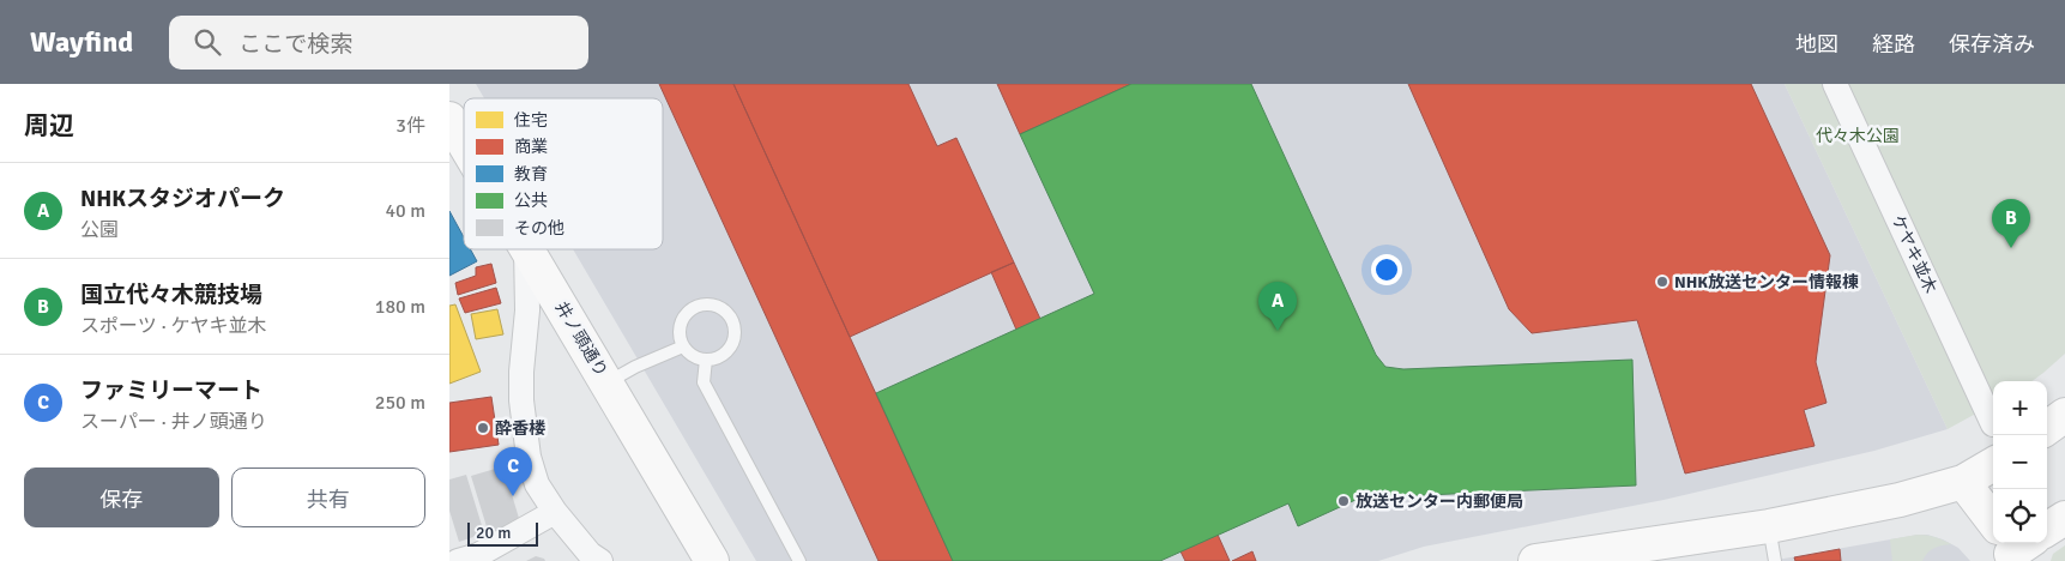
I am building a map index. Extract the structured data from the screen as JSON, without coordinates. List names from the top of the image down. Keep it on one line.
{"streets":{"street":["ケヤキ並木","井ノ頭通り"]},"parks":["代々木公園"],"places":["NHK放送センター情報棟","酔香楼","放送センター内郵便局"],"legend":["住宅","商業","教育","公共","その他"],"scale_bar":"20 m","page":{"header":"Wayfind","search":"ここで検索","nav":["地図","経路","保存済み"],"heading":["周辺","3件"],"list":[{"mark":"A","name":"NHKスタジオパーク","note":"公園","value":"40 m"},{"mark":"B","name":"国立代々木競技場","note":"スポーツ · ケヤキ並木","value":"180 m"},{"mark":"C","name":"ファミリーマート","note":"スーパー · 井ノ頭通り","value":"250 m"}],"pins":["B","A","C"],"map_buttons":["+","−"],"buttons":["保存","共有"],"scale":"20 m"}}
